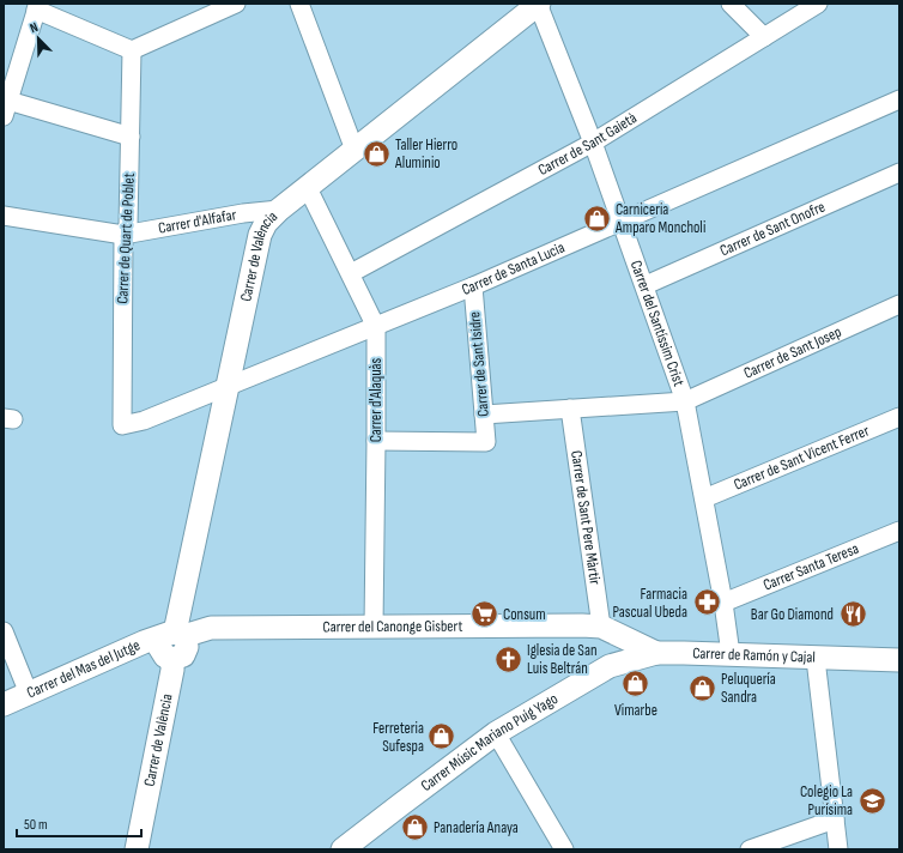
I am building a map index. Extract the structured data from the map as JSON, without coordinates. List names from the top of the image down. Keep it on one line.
{"streets":{"street":["Carrer de Sant Gaietà","Carrer d'Alfafar","Carrer de Sant Onofre","Carrer de Quart de Poblet","Carrer de València","Carrer de Santa Lucia","Carrer del Santíssim Crist","Carrer de Sant Josep","Carrer de Sant Isidre","Carrer d'Alaquàs","Carrer de Sant Vicent Ferrer","Carrer de Sant Pere Màrtir","Carrer Santa Teresa","Carrer del Canonge Gisbert","Carrer de Ramón y Cajal","Carrer del Mas del Jutge","Carrer Músic Mariano Puig Yago"]},"crossings":[["Carrer de Sant Gaietà","Carrer del Santíssim Crist"],["Carrer de Sant Gaietà","Carrer d'Alaquàs"],["Carrer d'Alfafar","Carrer de Quart de Poblet"],["Carrer d'Alfafar","Carrer de València"],["Carrer de Sant Onofre","Carrer del Santíssim Crist"],["Carrer de Quart de Poblet","Carrer de Santa Lucia"],["Carrer de València","Carrer de Santa Lucia"],["Carrer de València","Carrer del Santíssim Crist"],["Carrer de València","Carrer d'Alaquàs"],["Carrer de València","Carrer del Canonge Gisbert"],["Carrer de València","Carrer del Mas del Jutge"],["Carrer de Santa Lucia","Carrer del Santíssim Crist"],["Carrer de Santa Lucia","Carrer de Sant Isidre"],["Carrer de Santa Lucia","Carrer d'Alaquàs"],["Carrer del Santíssim Crist","Carrer de Sant Josep"],["Carrer del Santíssim Crist","Carrer de Sant Vicent Ferrer"],["Carrer del Santíssim Crist","Carrer Santa Teresa"],["Carrer del Santíssim Crist","Carrer de Ramón y Cajal"],["Carrer de Sant Isidre","Carrer d'Alaquàs"],["Carrer d'Alaquàs","Carrer del Canonge Gisbert"],["Carrer de Sant Pere Màrtir","Carrer del Canonge Gisbert"],["Carrer del Canonge Gisbert","Carrer de Ramón y Cajal"],["Carrer del Canonge Gisbert","Carrer del Mas del Jutge"],["Carrer de Ramón y Cajal","Carrer Músic Mariano Puig Yago"]],"places":{"shop":["Taller Hierro Aluminio","Carniceria Amparo Moncholi","Vimarbe","Peluquería Sandra","Ferreteria Sufespa","Panadería Anaya"],"pharmacy":["Farmacia Pascual Ubeda"],"supermarket":["Consum"],"restaurant":["Bar Go Diamond"],"church":["Iglesia de San Luis Beltrán"],"school or university":["Colegio La Purísima"]},"scale_bar":"50 m","north":"top left"}
